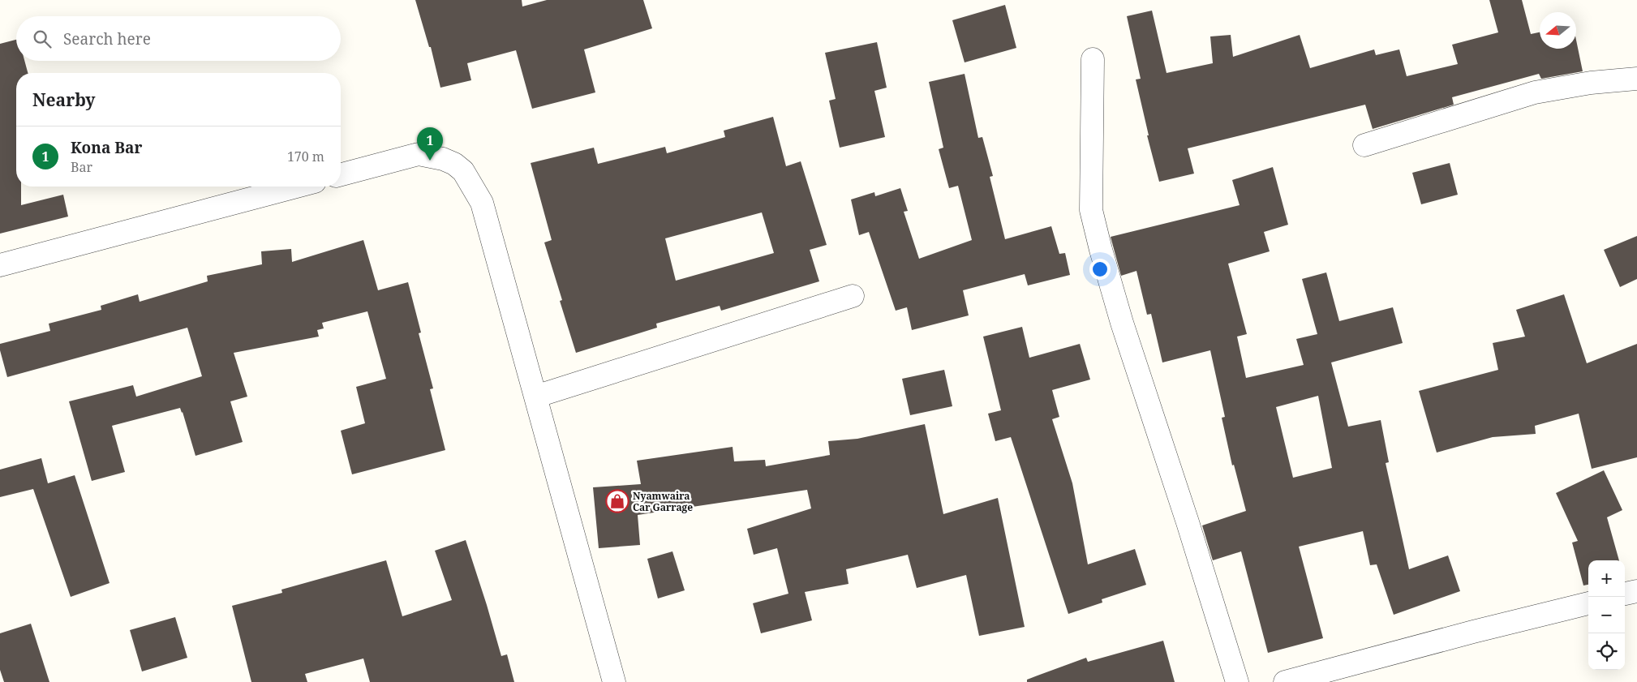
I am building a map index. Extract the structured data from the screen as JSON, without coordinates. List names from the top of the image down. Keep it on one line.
{"places":{"shop":["Nyamwaira Car Garrage"]},"north":"left","page":{"search":"Search here","heading":"Nearby","list":[{"mark":"1","name":"Kona Bar","note":"Bar","value":"170 m"}],"pins":"1","map_buttons":["+","−"]}}
